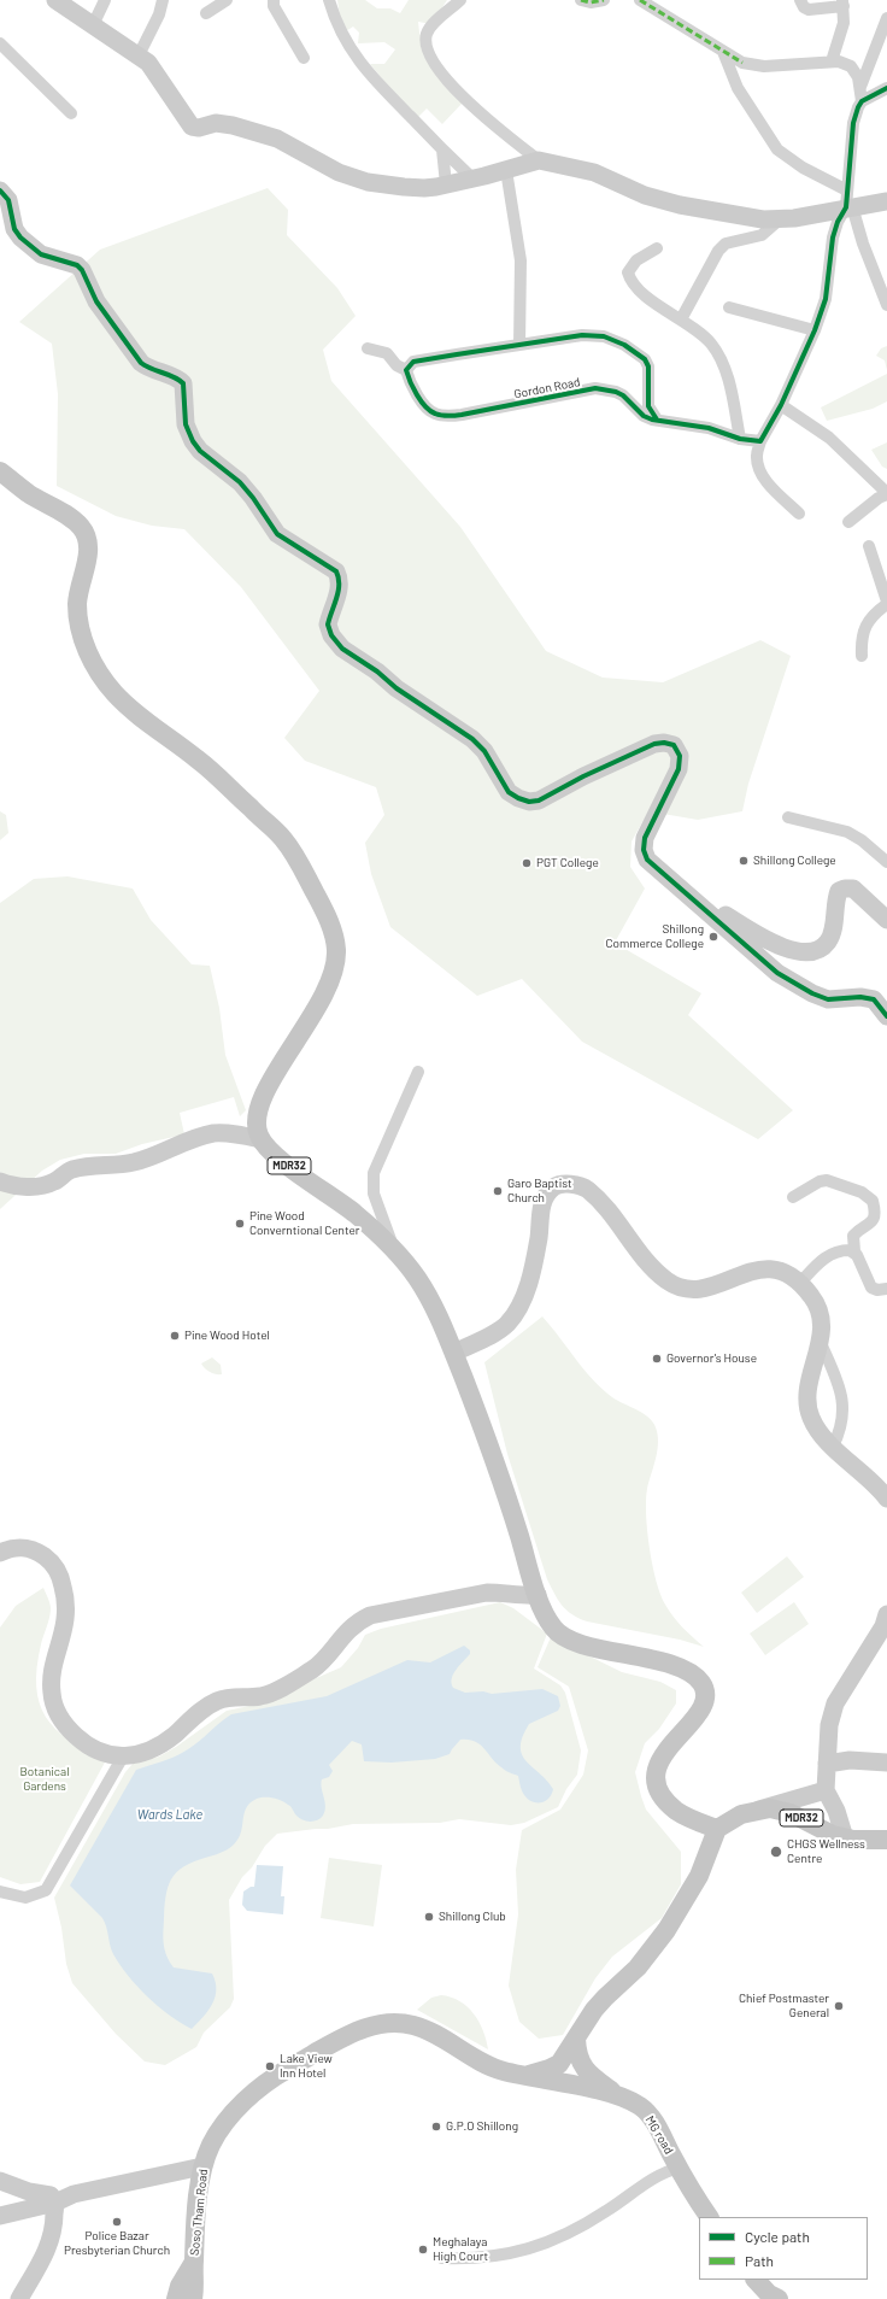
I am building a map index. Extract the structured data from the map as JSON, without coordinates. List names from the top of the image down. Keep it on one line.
{"streets":{"main road":["MDR32","MG road","Soso Tham Road"],"street":["Gordon Road"]},"crossings":[["MG road","Soso Tham Road"]],"water":["Wards Lake"],"parks":["Botanical Gardens"],"places":["Shillong College","PGT College","Shillong Commerce College","Garo Baptist Church","Pine Wood Converntional Center","Pine Wood Hotel","Governor's House","CHGS Wellness Centre","Shillong Club","Chief Postmaster General","Lake View Inn Hotel","G.P.O Shillong","Police Bazar Presbyterian Church","Meghalaya High Court"],"legend":["Cycle path","Path"]}
